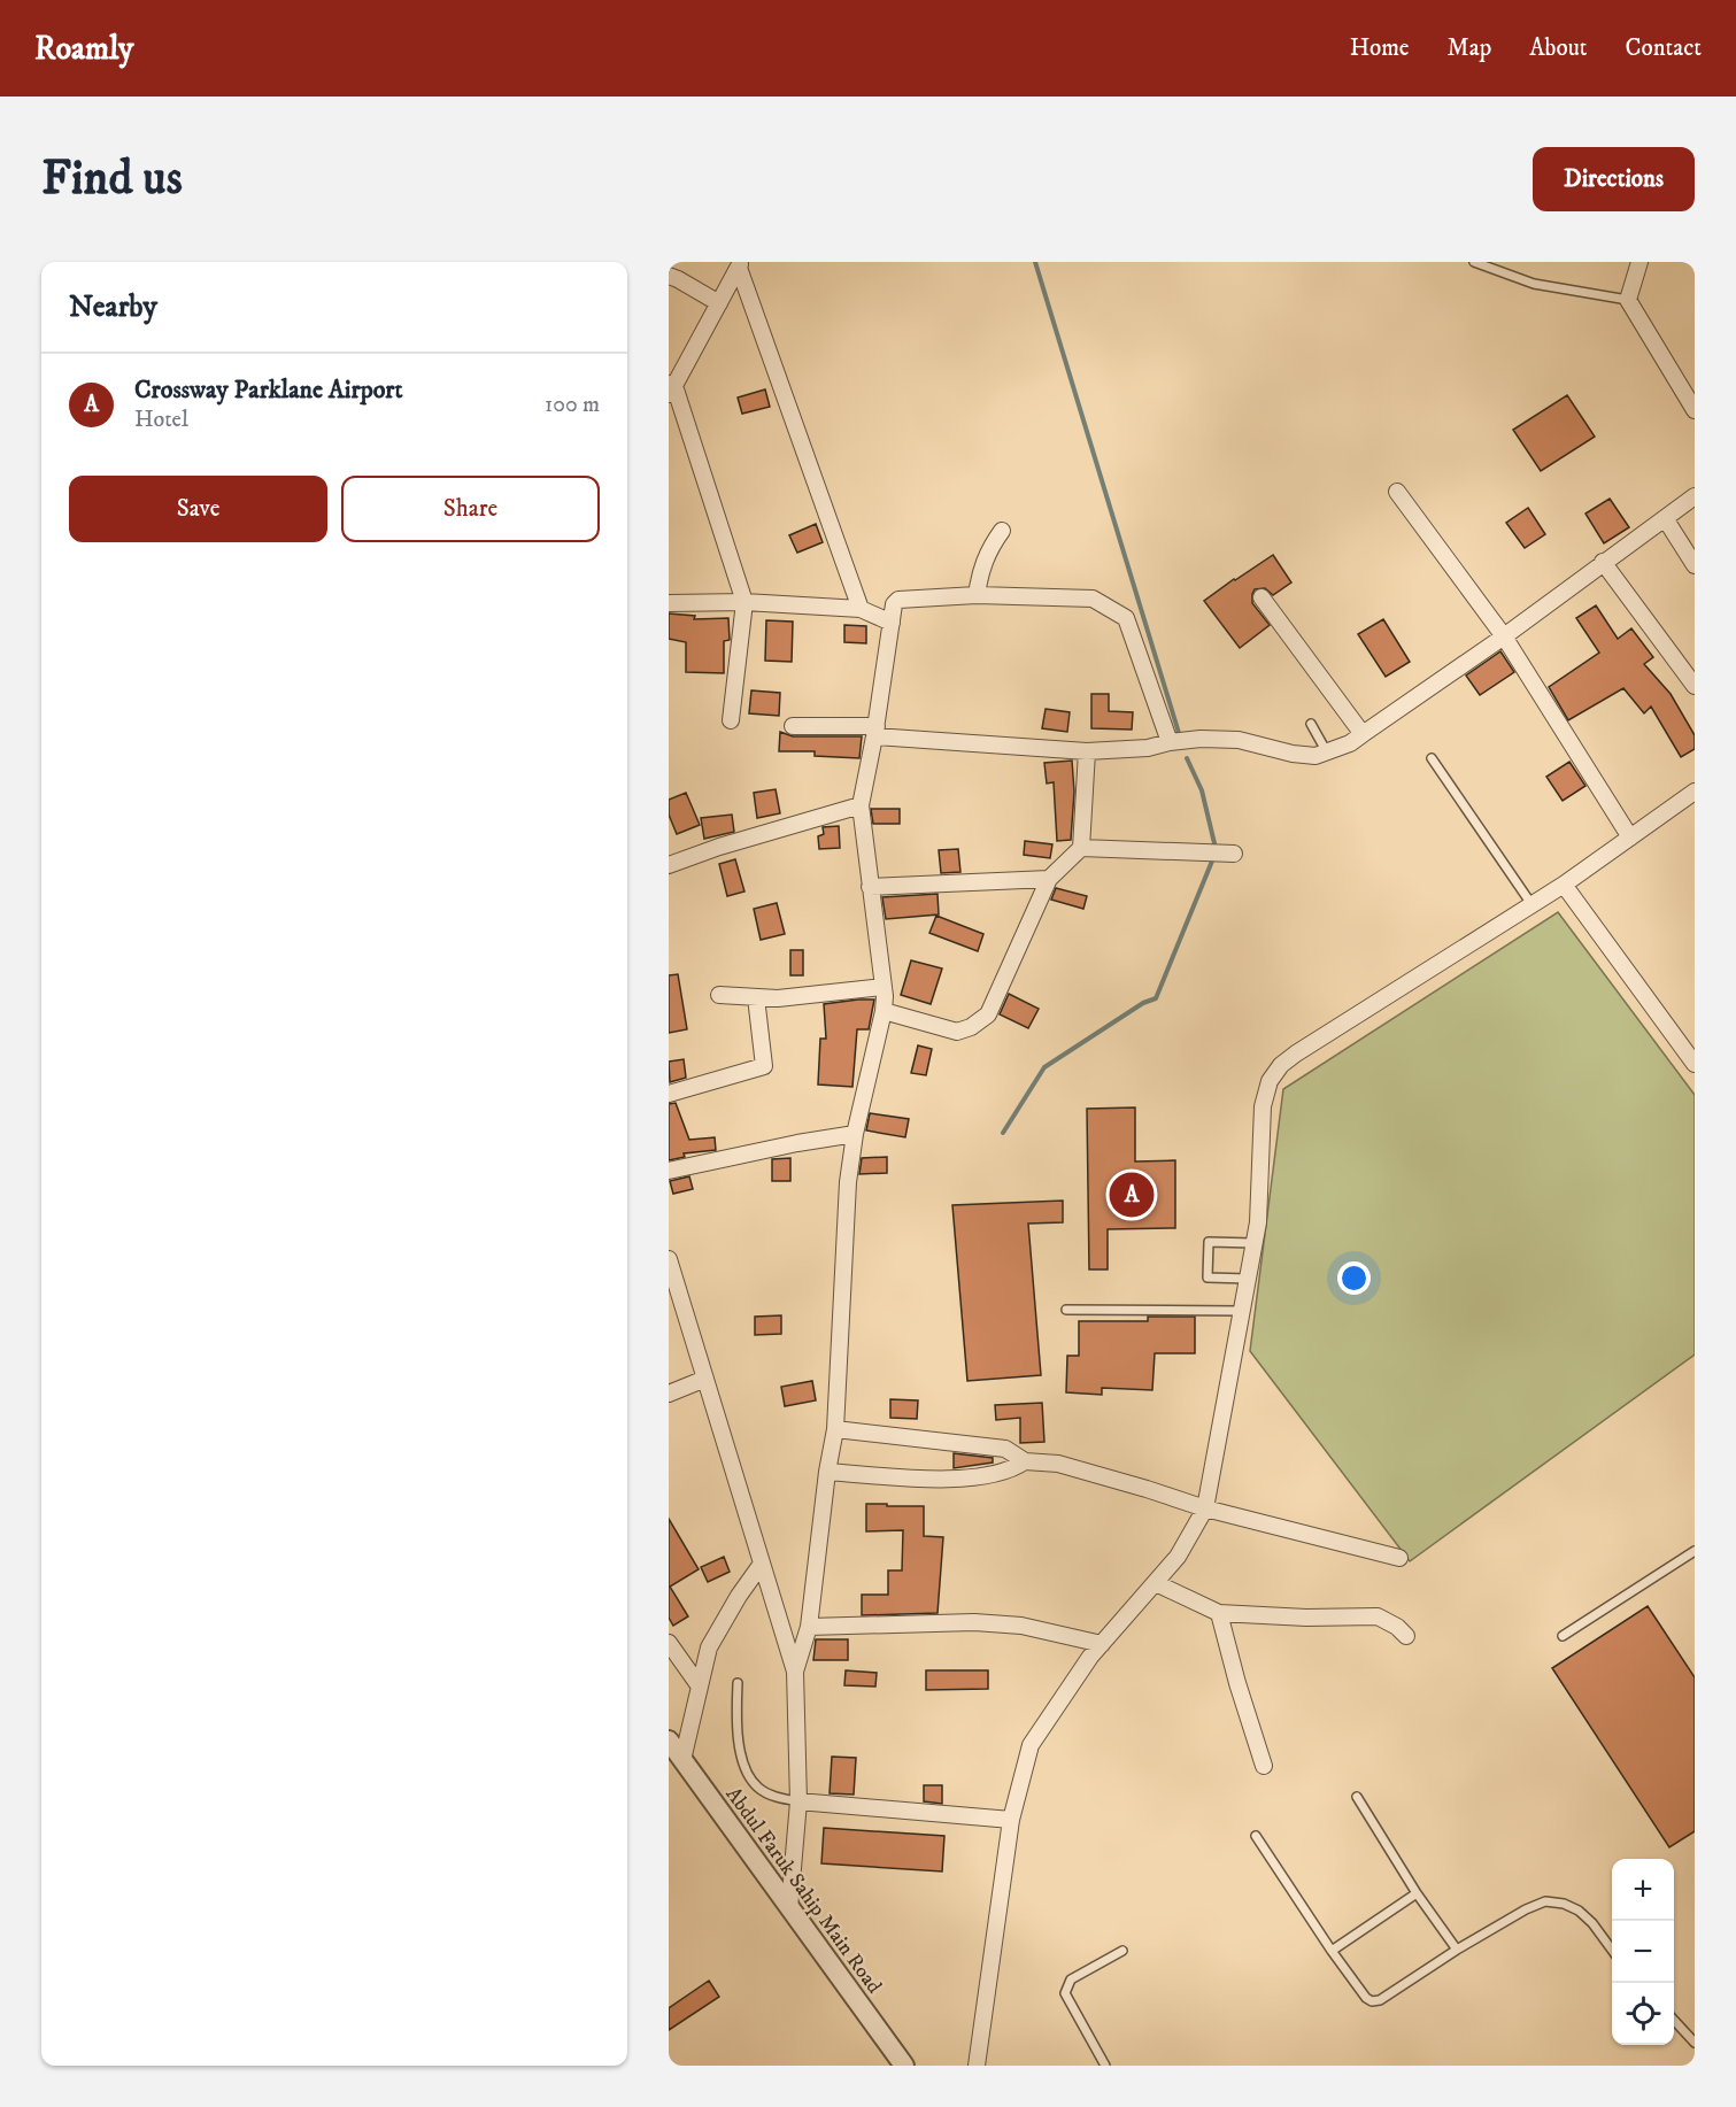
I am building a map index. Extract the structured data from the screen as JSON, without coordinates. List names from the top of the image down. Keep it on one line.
{"streets":{"street":["Abdul Faruk Sahip Main Road"]},"page":{"header":"Roamly","nav":["Home","Map","About","Contact"],"buttons":["Directions",["Save","Share"]],"title":"Find us","heading":"Nearby","list":[{"mark":"A","name":"Crossway Parklane Airport","note":"Hotel","value":"100 m"}],"pins":"A","map_buttons":["+","−"]}}
